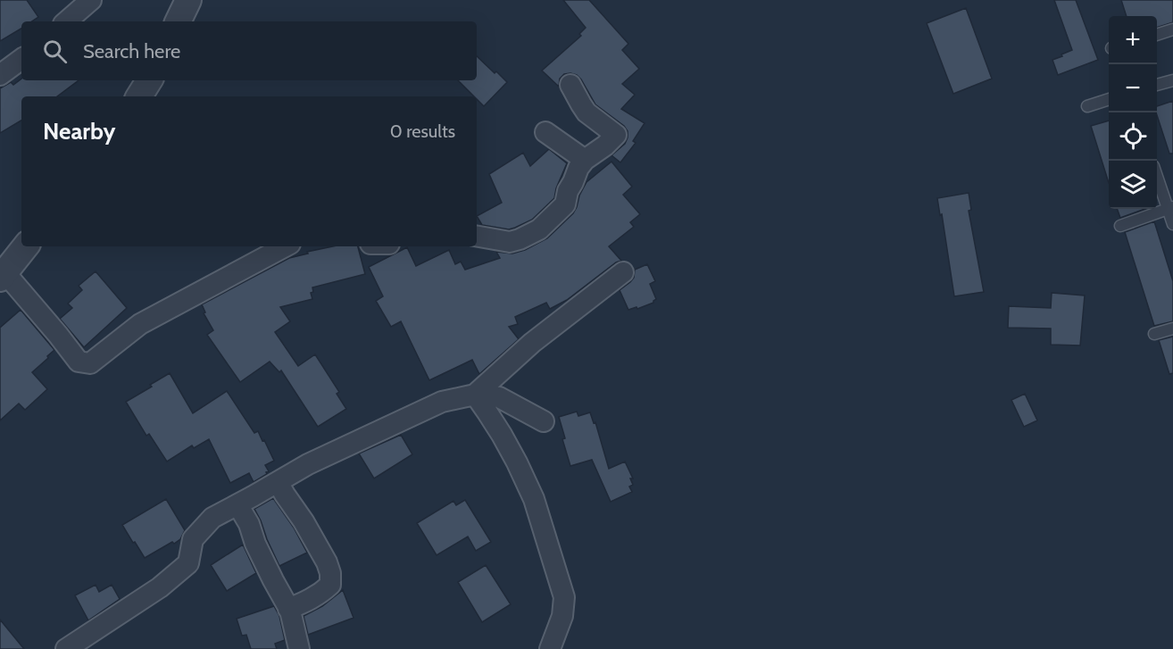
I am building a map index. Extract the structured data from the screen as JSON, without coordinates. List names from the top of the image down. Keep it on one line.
{"page":{"map_buttons":["+","−"],"search":"Search here","heading":["Nearby","0 results"]}}
